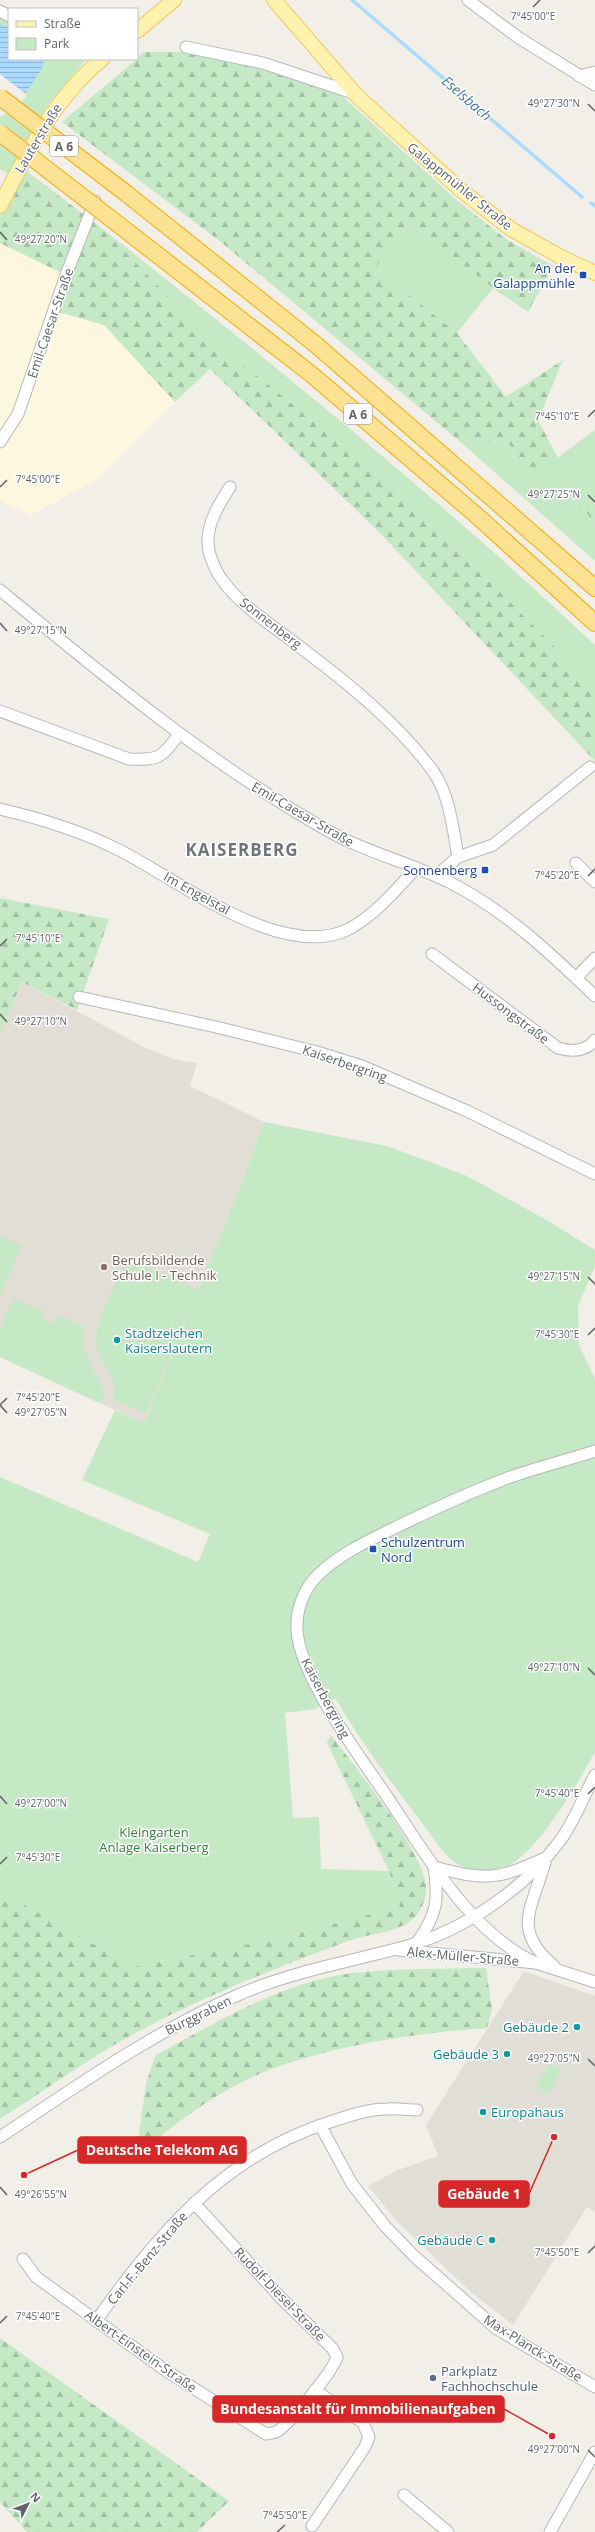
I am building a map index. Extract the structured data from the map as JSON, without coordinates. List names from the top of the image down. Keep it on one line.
{"streets":{"highway":["A 6"],"main road":["Lauterstraße","Galappmühler Straße"],"street":["Emil-Caesar-Straße","Sonnenberg","Im Engelstal","Hussongstraße","Kaiserbergring","Alex-Müller-Straße","Burggraben","Carl-F.-Benz-Straße","Rudolf-Diesel-Straße","Max-Planck-Straße","Albert-Einstein-Straße"]},"crossings":[["Emil-Caesar-Straße","Im Engelstal"],["Kaiserbergring","Alex-Müller-Straße"],["Kaiserbergring","Burggraben"],["Alex-Müller-Straße","Burggraben"],["Carl-F.-Benz-Straße","Rudolf-Diesel-Straße"],["Carl-F.-Benz-Straße","Max-Planck-Straße"],["Carl-F.-Benz-Straße","Albert-Einstein-Straße"],["Rudolf-Diesel-Straße","Albert-Einstein-Straße"]],"districts":["KAISERBERG"],"water":["Eselsbach"],"parks":["Kleingarten Anlage Kaiserberg"],"places":{"transit":["An der Galappmühle","Sonnenberg","Schulzentrum Nord"],"other":["Berufsbildende Schule I - Technik","Stadtzeichen Kaiserslautern","Gebäude 2","Gebäude 3","Europahaus","Gebäude 1","Deutsche Telekom AG","Gebäude C","Parkplatz Fachhochschule","Bundesanstalt für Immobilienaufgaben"]},"legend":["Straße","Park"],"north":"top right","coordinates":["7°45'00\"E","49°27'30\"N","49°27'20\"N","7°45'10\"E","49°27'25\"N","49°27'15\"N","7°45'20\"E","49°27'10\"N","7°45'30\"E","49°27'05\"N","7°45'40\"E","49°27'00\"N","49°26'55\"N","7°45'50\"E"]}
